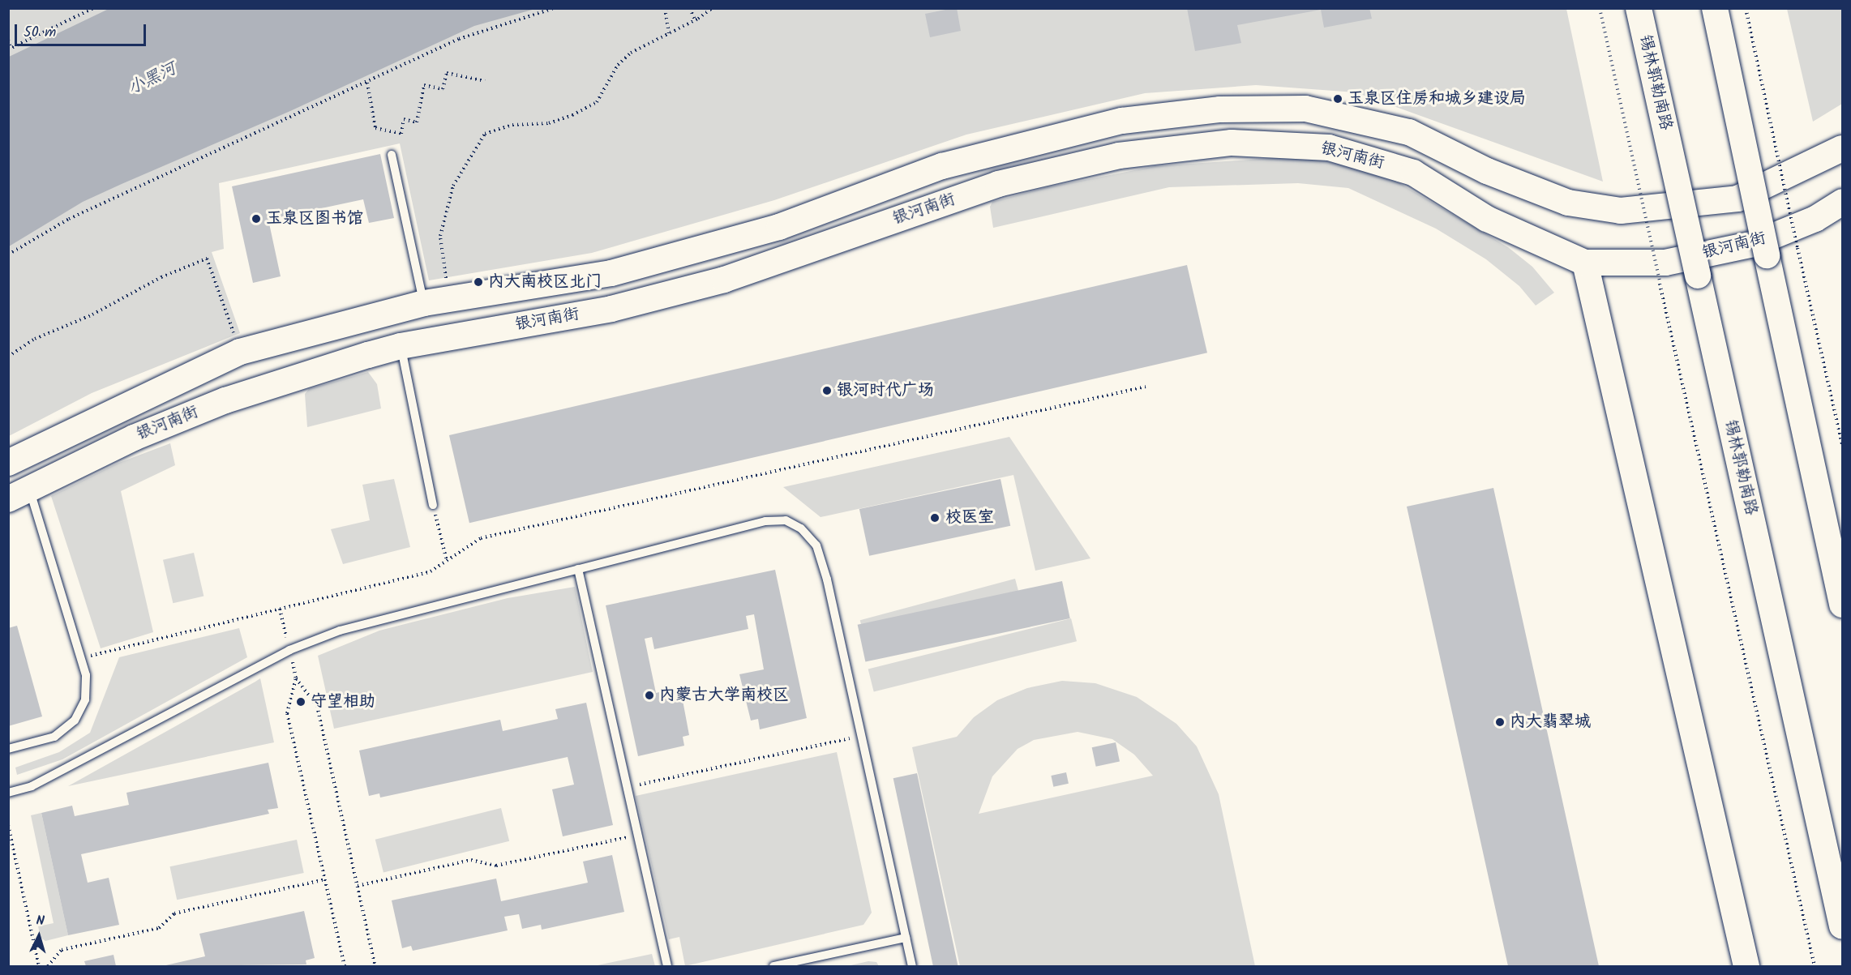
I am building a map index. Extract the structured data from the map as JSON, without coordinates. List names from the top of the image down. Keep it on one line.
{"streets":{"main road":["锡林郭勒南路","银河南街"]},"water":["小黑河"],"places":["玉泉区住房和城乡建设局","玉泉区图书馆","内大南校区北门","银河时代广场","校医室","内蒙古大学南校区","守望相助","内大翡翠城"],"scale_bar":"50 m","north":"top"}
